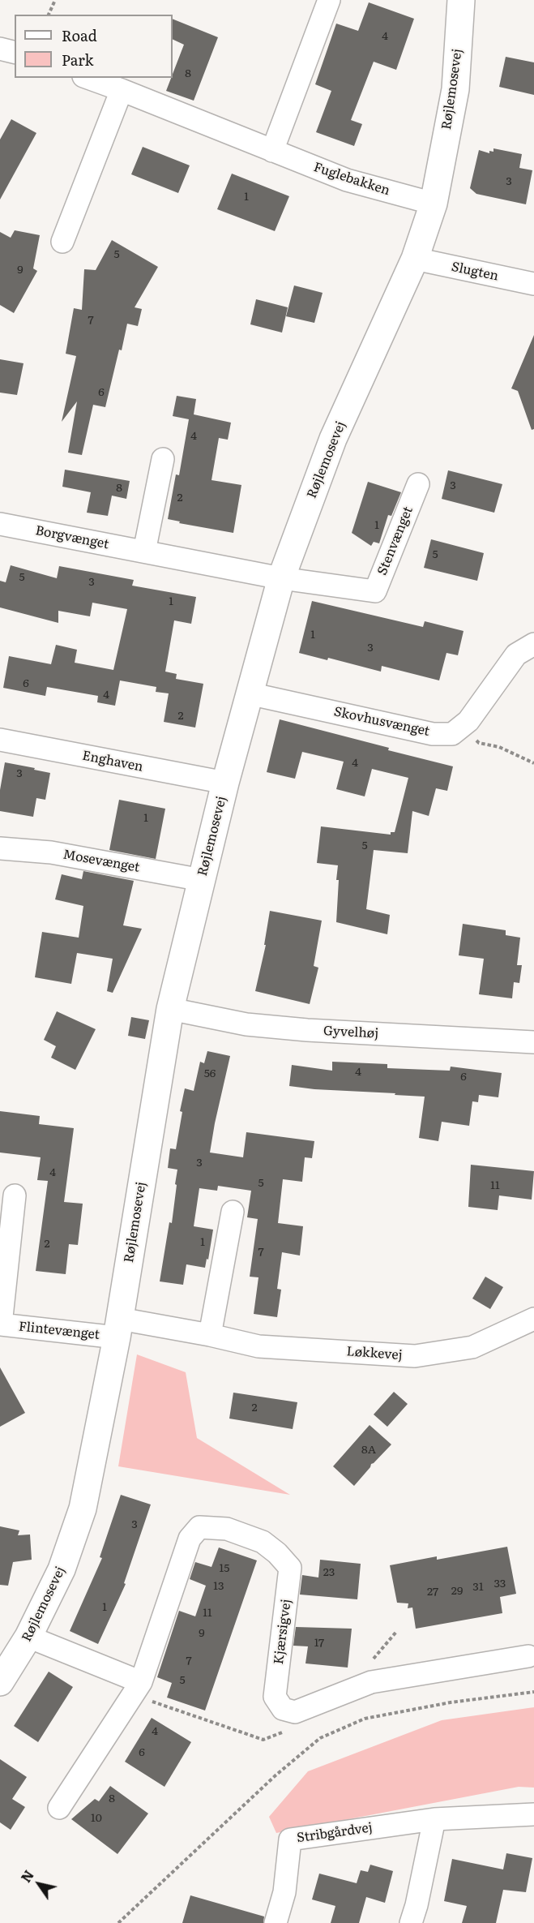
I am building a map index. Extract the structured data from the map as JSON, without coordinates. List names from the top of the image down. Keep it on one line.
{"streets":{"street":["Røjlemosevej","Fuglebakken","Slugten","Borgvænget","Stenvænget","Skovhusvænget","Enghaven","Mosevænget","Gyvelhøj","Flintevænget","Løkkevej","Kjærsigvej","Stribgårdvej"]},"crossings":[["Røjlemosevej","Fuglebakken"],["Røjlemosevej","Slugten"],["Røjlemosevej","Borgvænget"],["Røjlemosevej","Stenvænget"],["Røjlemosevej","Skovhusvænget"],["Røjlemosevej","Enghaven"],["Røjlemosevej","Mosevænget"],["Røjlemosevej","Gyvelhøj"],["Røjlemosevej","Flintevænget"],["Røjlemosevej","Løkkevej"],["Borgvænget","Stenvænget"],["Flintevænget","Løkkevej"]],"house_numbers":["4","8","3","1","5","9","7","6","4","3","8","2","1","5","5","3","1","1","3","6","4","2","4","3","1","5","4","56","6","3","4","5","11","1","2","7","2","8A","3","15","23","33","13","31","29","27","1","11","9","17","7","5","4","6","8","10"],"legend":["Road","Park"],"north":"top left"}
